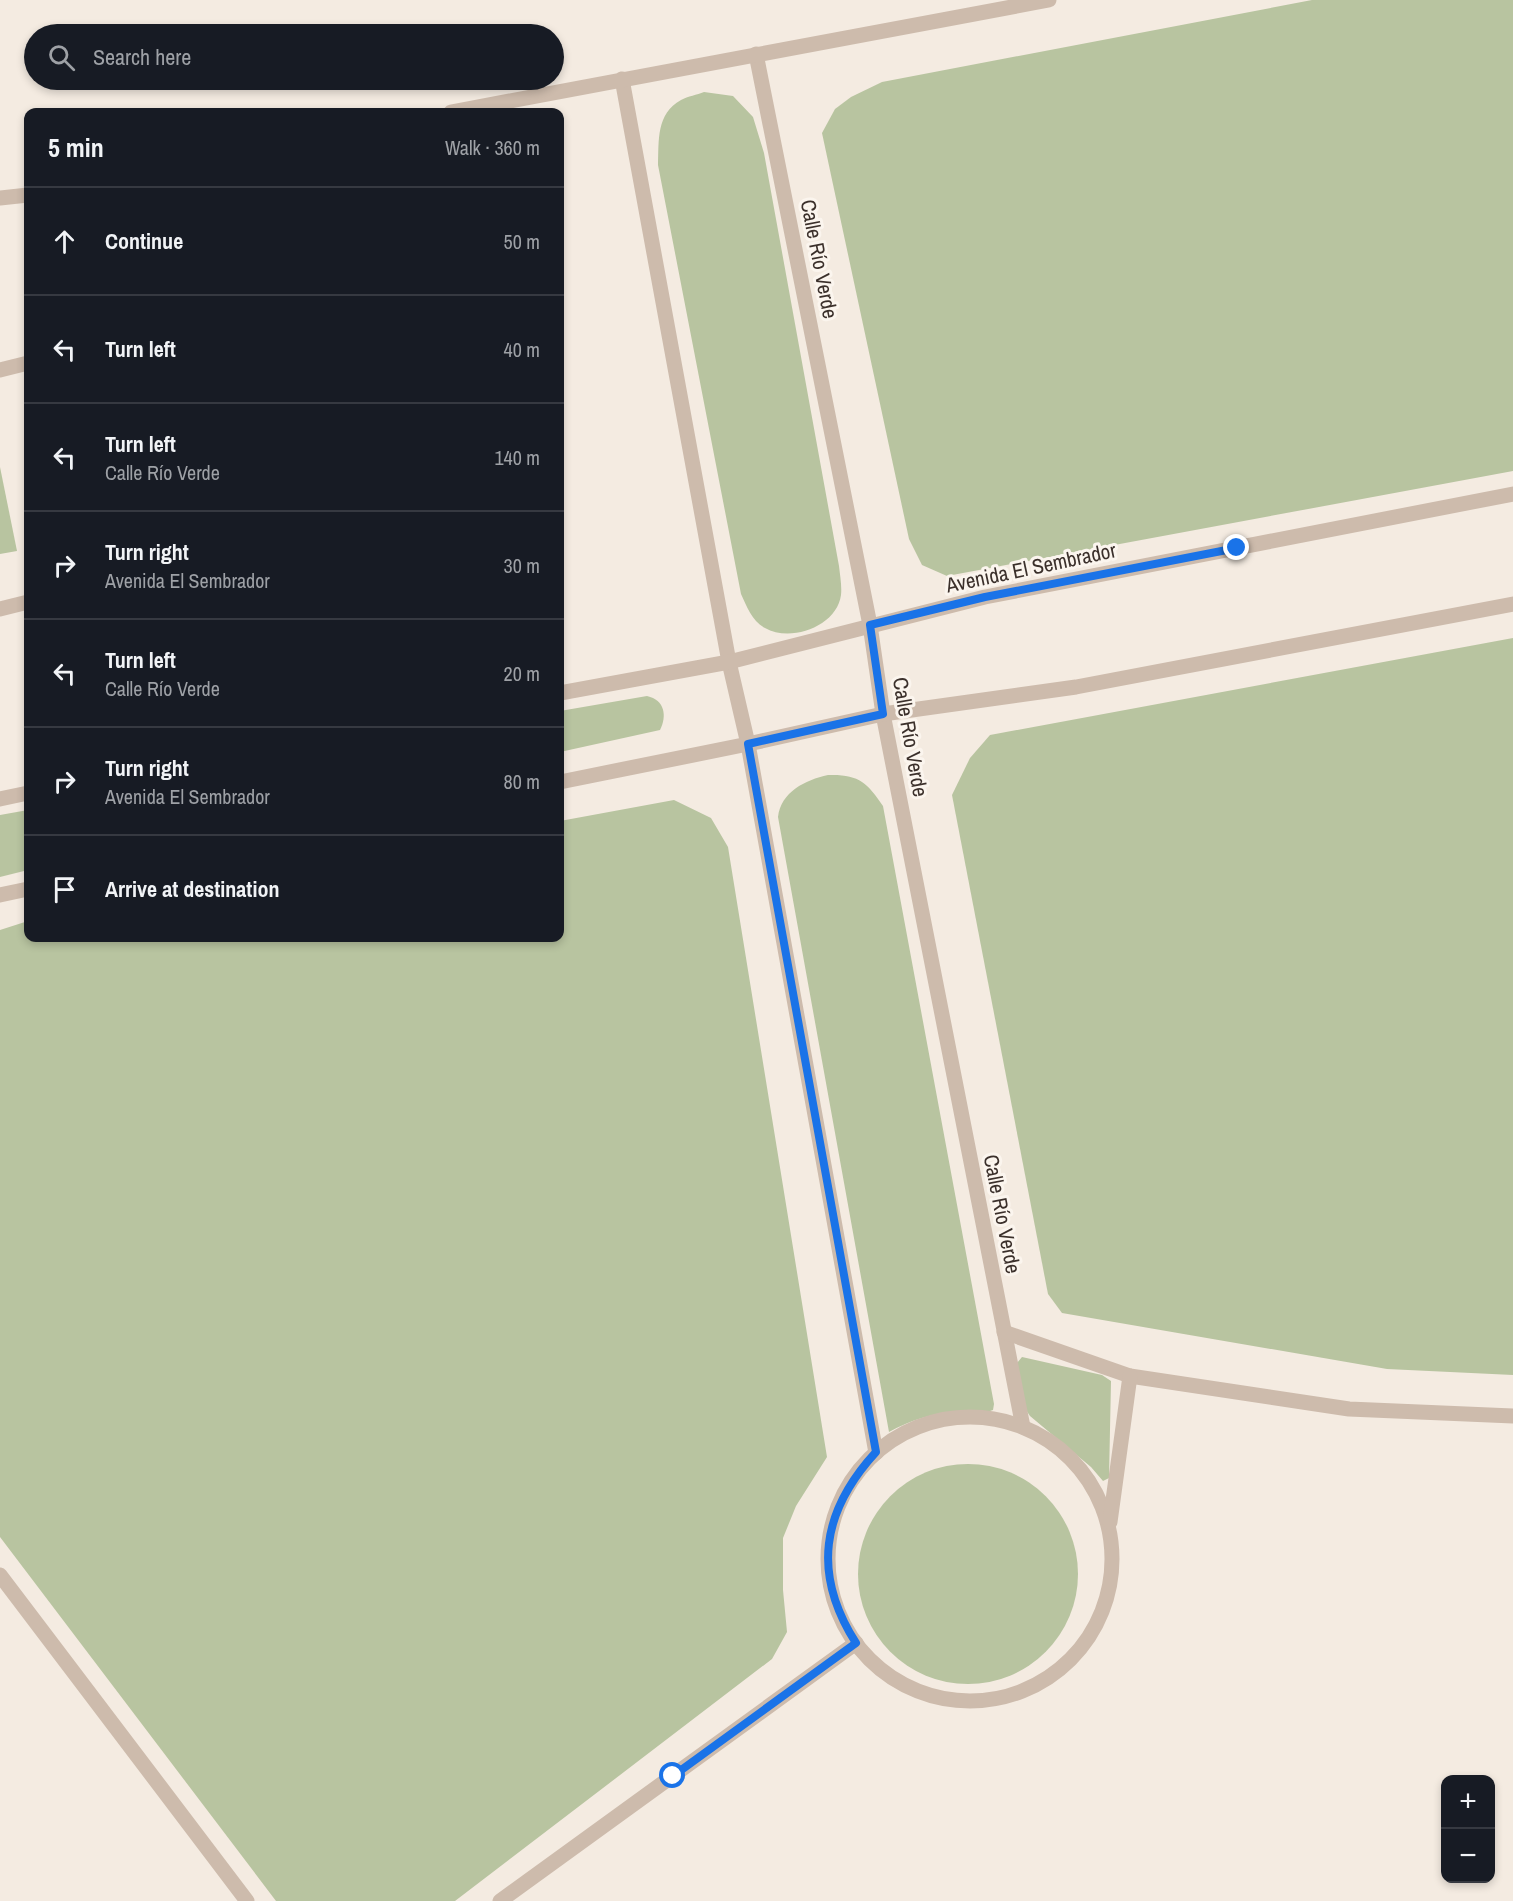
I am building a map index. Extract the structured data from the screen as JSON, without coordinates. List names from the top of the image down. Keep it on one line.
{"streets":{"street":["Calle Río Verde","Avenida El Sembrador"]},"crossings":[["Calle Río Verde","Avenida El Sembrador"]],"page":{"search":"Search here","heading":["5 min","Walk · 360 m"],"list":[["Continue","50 m"],["Turn left","40 m"],["Turn left","Calle Río Verde","140 m"],["Turn right","Avenida El Sembrador","30 m"],["Turn left","Calle Río Verde","20 m"],["Turn right","Avenida El Sembrador","80 m"],"Arrive at destination"],"map_buttons":["+","−"]}}
